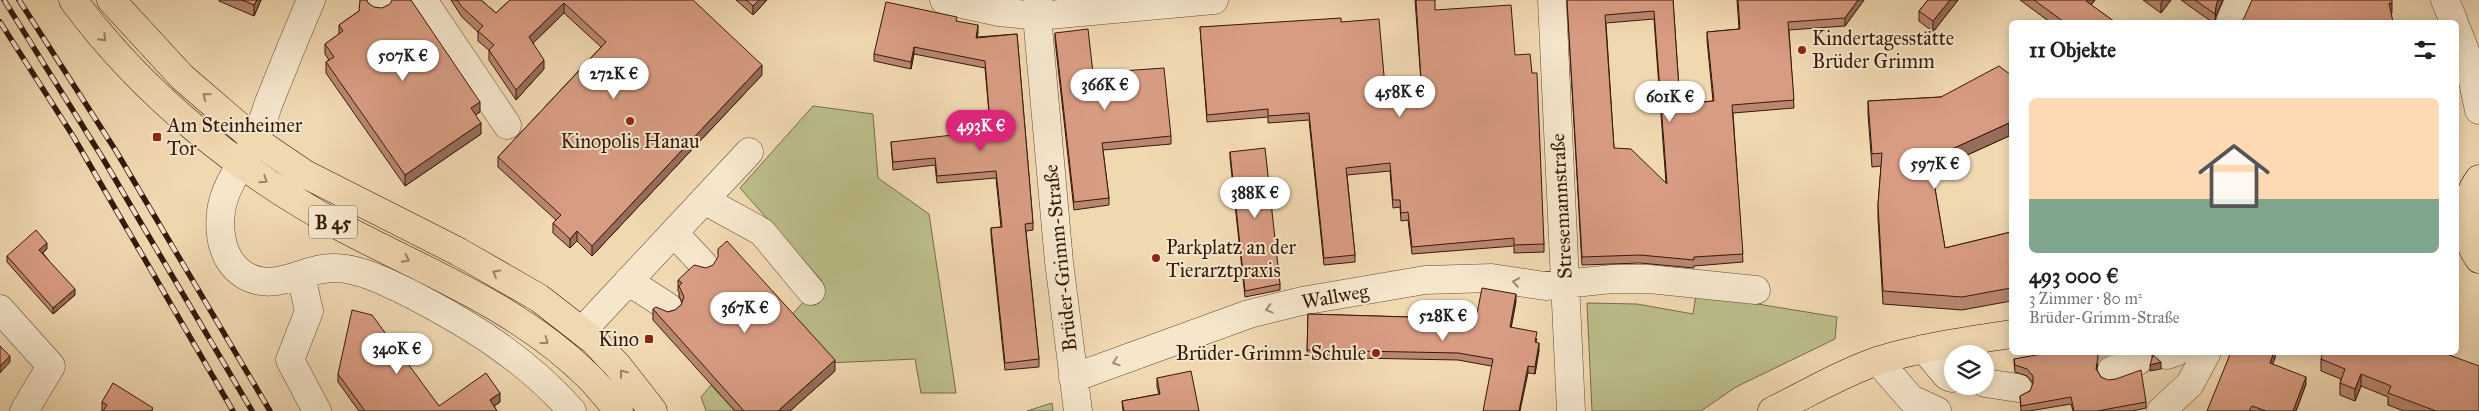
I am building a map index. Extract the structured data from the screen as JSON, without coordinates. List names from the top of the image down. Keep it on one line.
{"streets":{"main road":["B 45"],"street":["Stresemannstraße","Brüder-Grimm-Straße","Wallweg"]},"crossings":[["Stresemannstraße","Wallweg"],["Brüder-Grimm-Straße","Wallweg"]],"one_way":["Wallweg"],"places":{"other":["Kindertagesstätte Brüder Grimm","Kinopolis Hanau","Parkplatz an der Tierarztpraxis","Brüder-Grimm-Schule"],"transit":["Am Steinheimer Tor","Kino"]},"page":{"heading":"11 Objekte","price":["507K €","272K €","366K €","458K €","601K €","493K €","597K €","388K €","367K €","528K €","340K €"],"list":[{"name":"493 000 €","note":"3 Zimmer · 80 m² · Brüder-Grimm-Straße"}]}}
